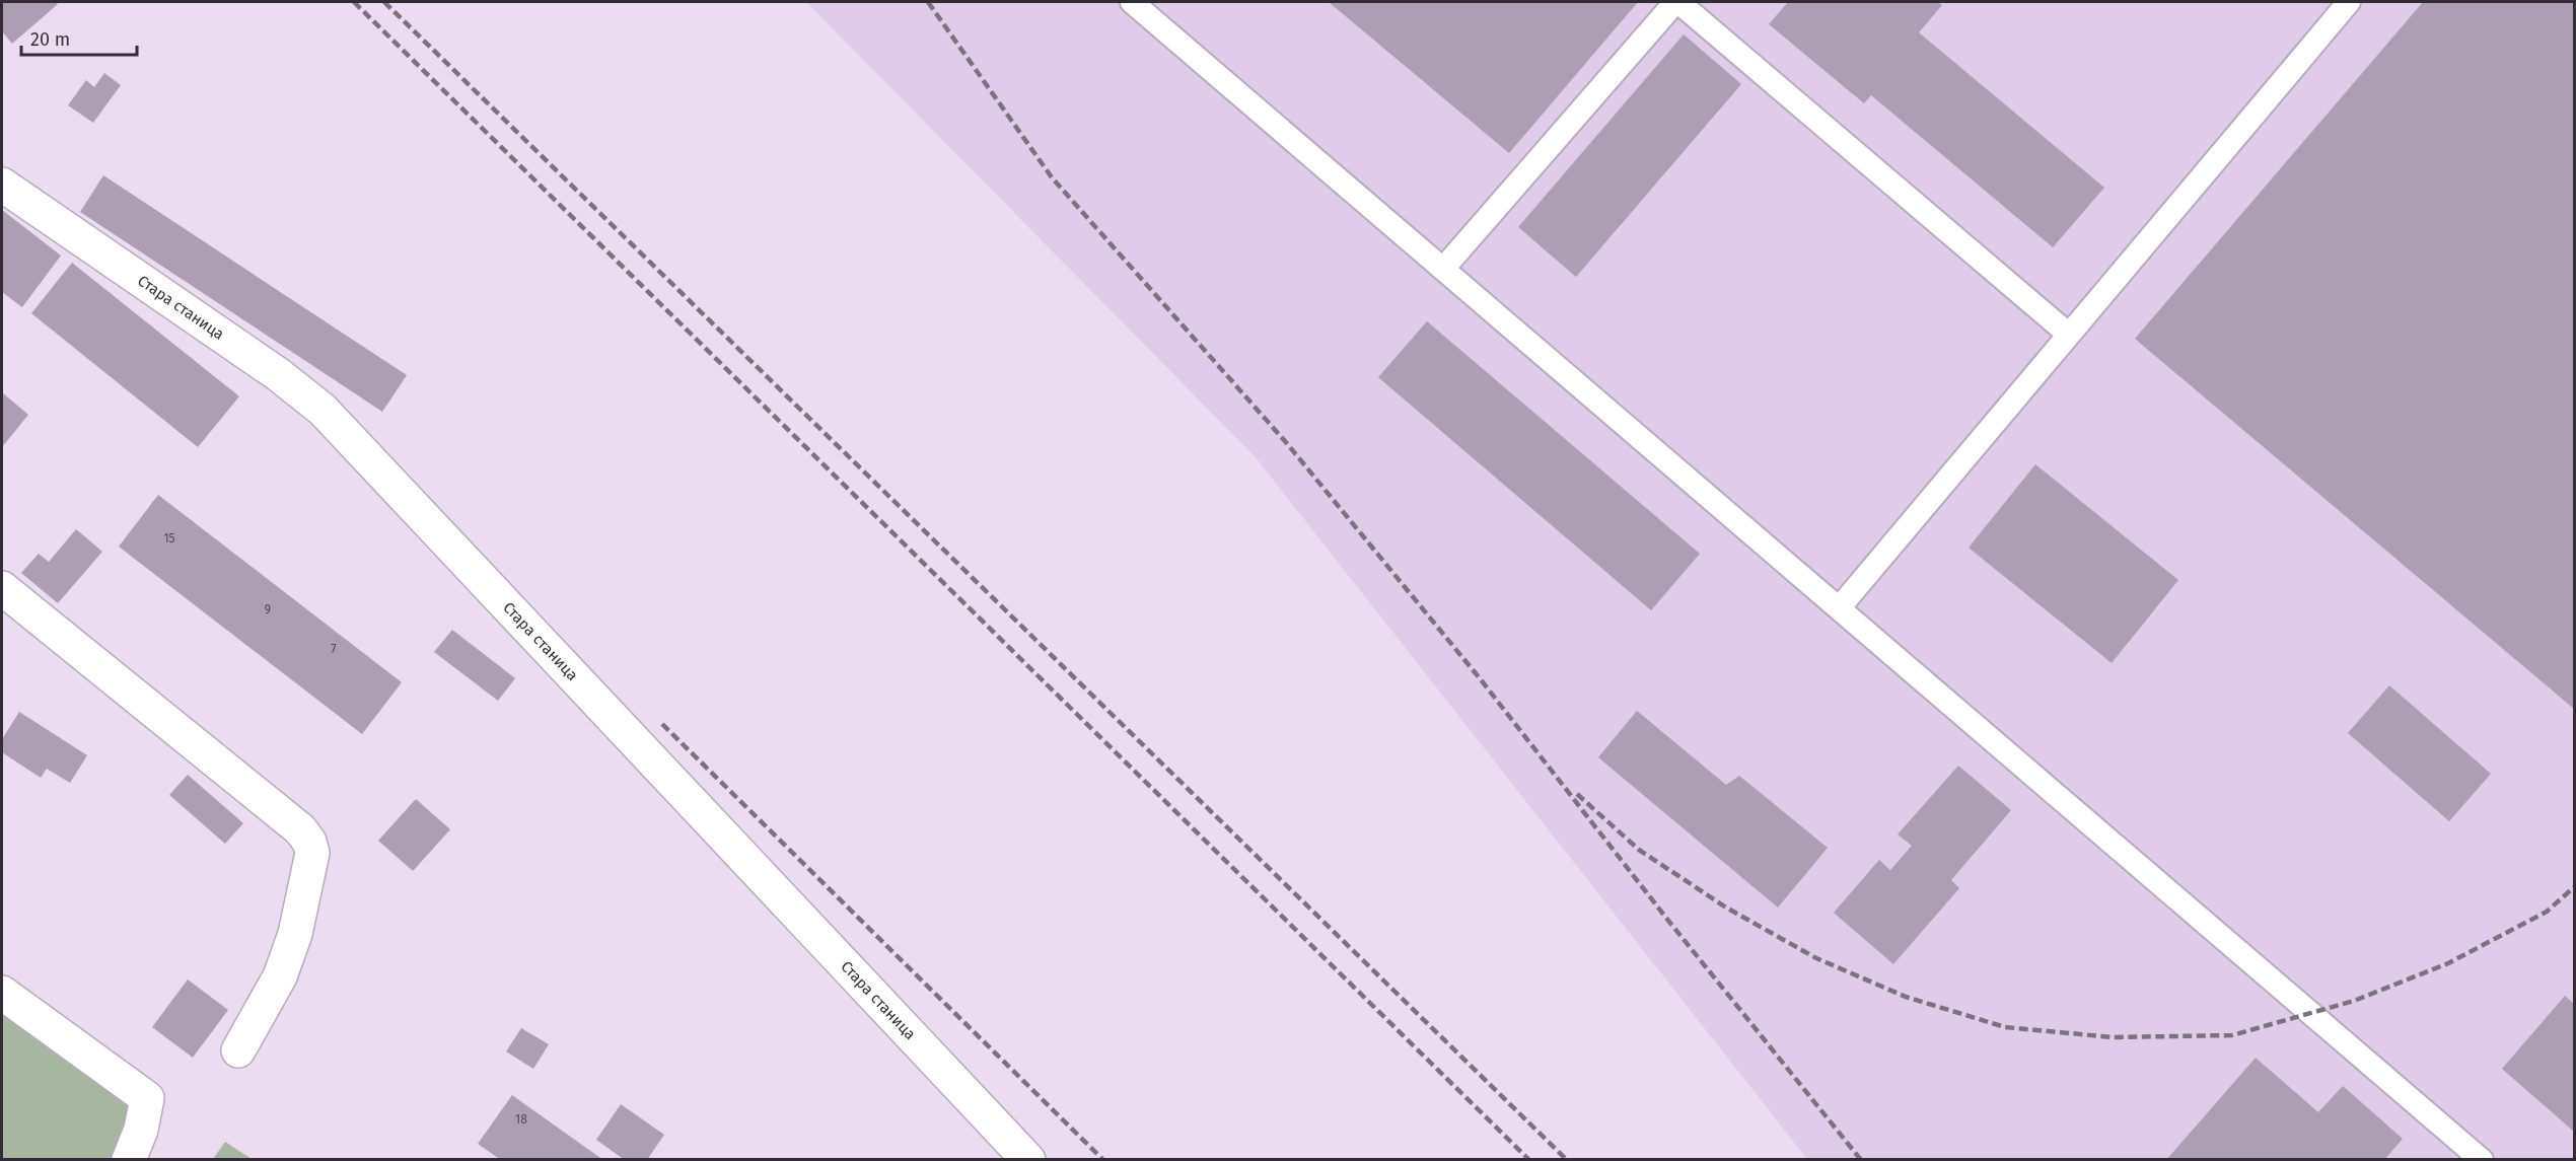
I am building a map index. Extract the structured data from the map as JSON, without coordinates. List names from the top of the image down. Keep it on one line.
{"streets":{"street":["Стара станица"]},"house_numbers":["15","9","7","18"],"scale_bar":"20 m"}
